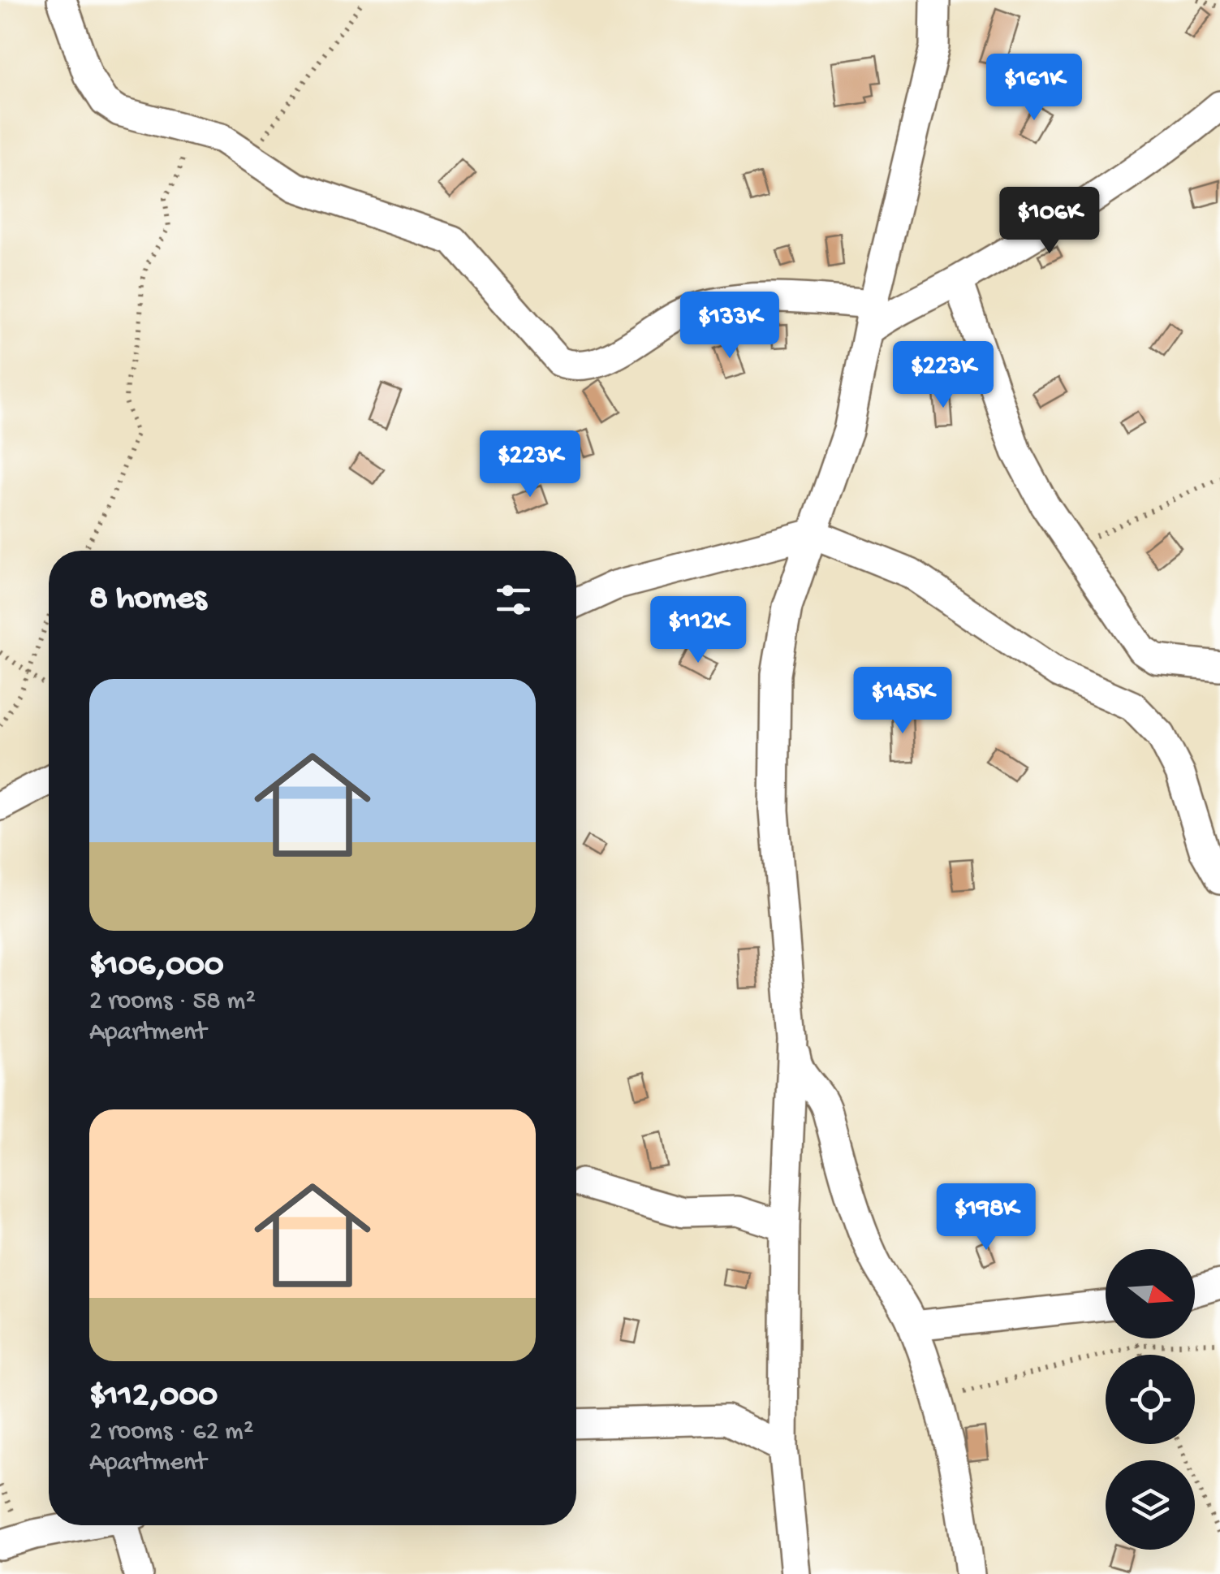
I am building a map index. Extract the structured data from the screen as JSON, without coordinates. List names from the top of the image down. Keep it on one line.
{"north":"right","page":{"price":["$161K","$106K","$133K","$223K","$223K","$112K","$145K","$198K"],"heading":"8 homes","list":[{"name":"$106,000","note":"2 rooms · 58 m² · Apartment"},{"name":"$112,000","note":"2 rooms · 62 m² · Apartment"}]}}
